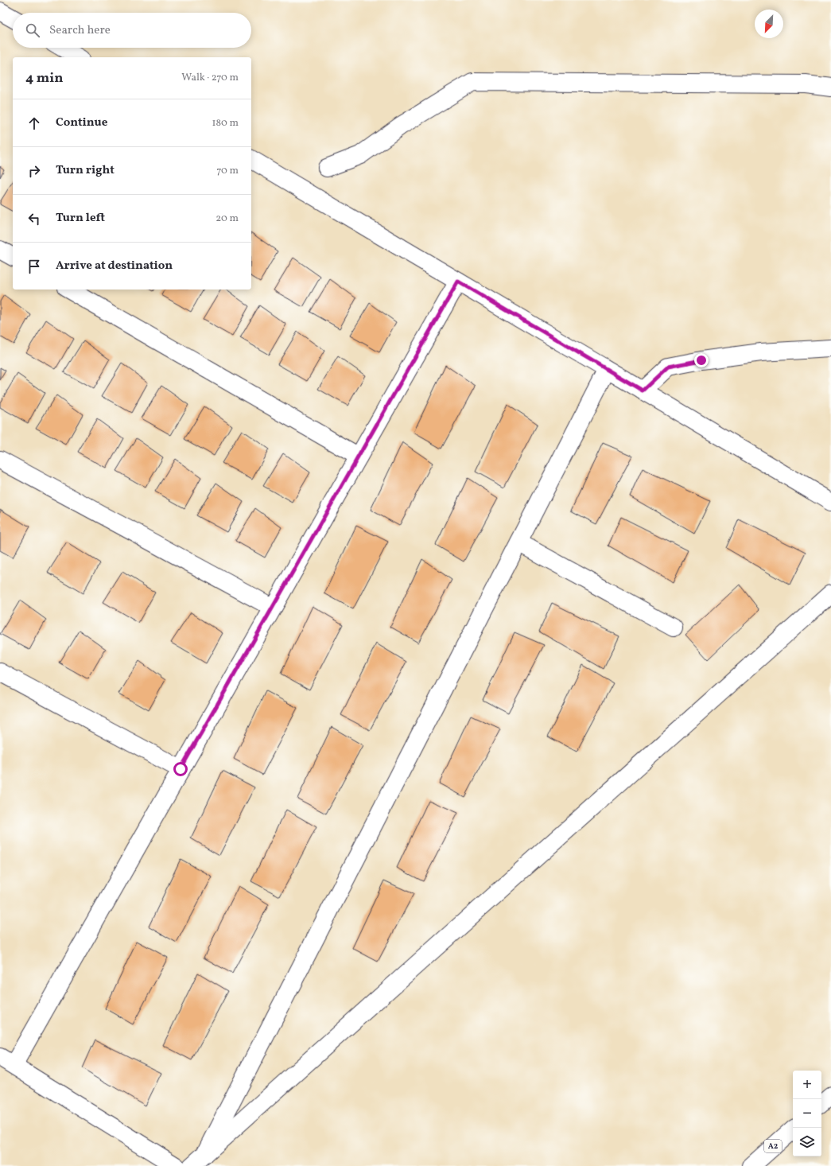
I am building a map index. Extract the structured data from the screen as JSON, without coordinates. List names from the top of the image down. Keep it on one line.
{"streets":{"main road":["A2"]},"north":"bottom left","page":{"search":"Search here","heading":["4 min","Walk · 270 m"],"list":[["Continue","180 m"],["Turn right","70 m"],["Turn left","20 m"],"Arrive at destination"],"map_buttons":["+","−"]}}
